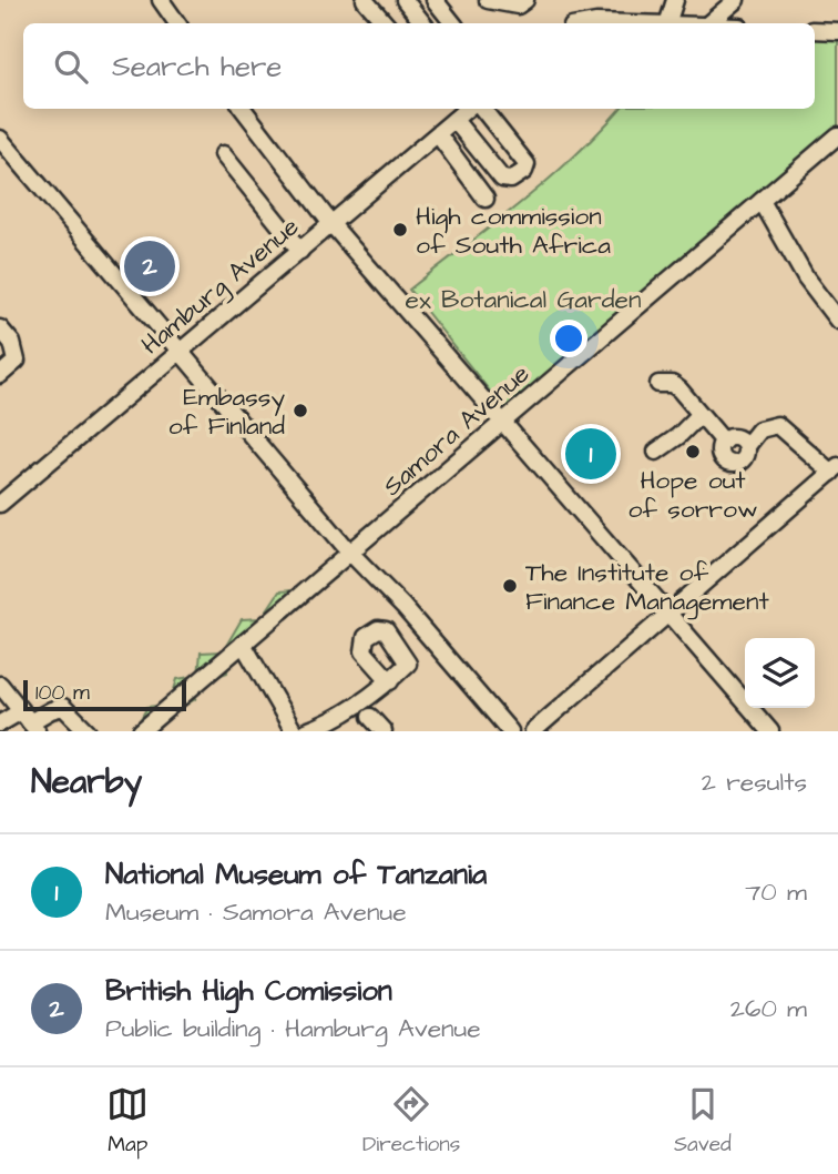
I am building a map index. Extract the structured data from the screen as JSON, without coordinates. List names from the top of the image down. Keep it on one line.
{"streets":{"street":["Hamburg Avenue","Samora Avenue"]},"parks":["ex Botanical Garden"],"places":["High commission of South Africa","Embassy of Finland","Hope out of sorrow","The Institute of Finance Management"],"scale_bar":"100 m","page":{"search":"Search here","pins":["2","1"],"scale":"100 m","heading":["Nearby","2 results"],"list":[{"mark":"1","name":"National Museum of Tanzania","note":"Museum · Samora Avenue","value":"70 m"},{"mark":"2","name":"British High Comission","note":"Public building · Hamburg Avenue","value":"260 m"}],"nav":["Map","Directions","Saved"]}}
